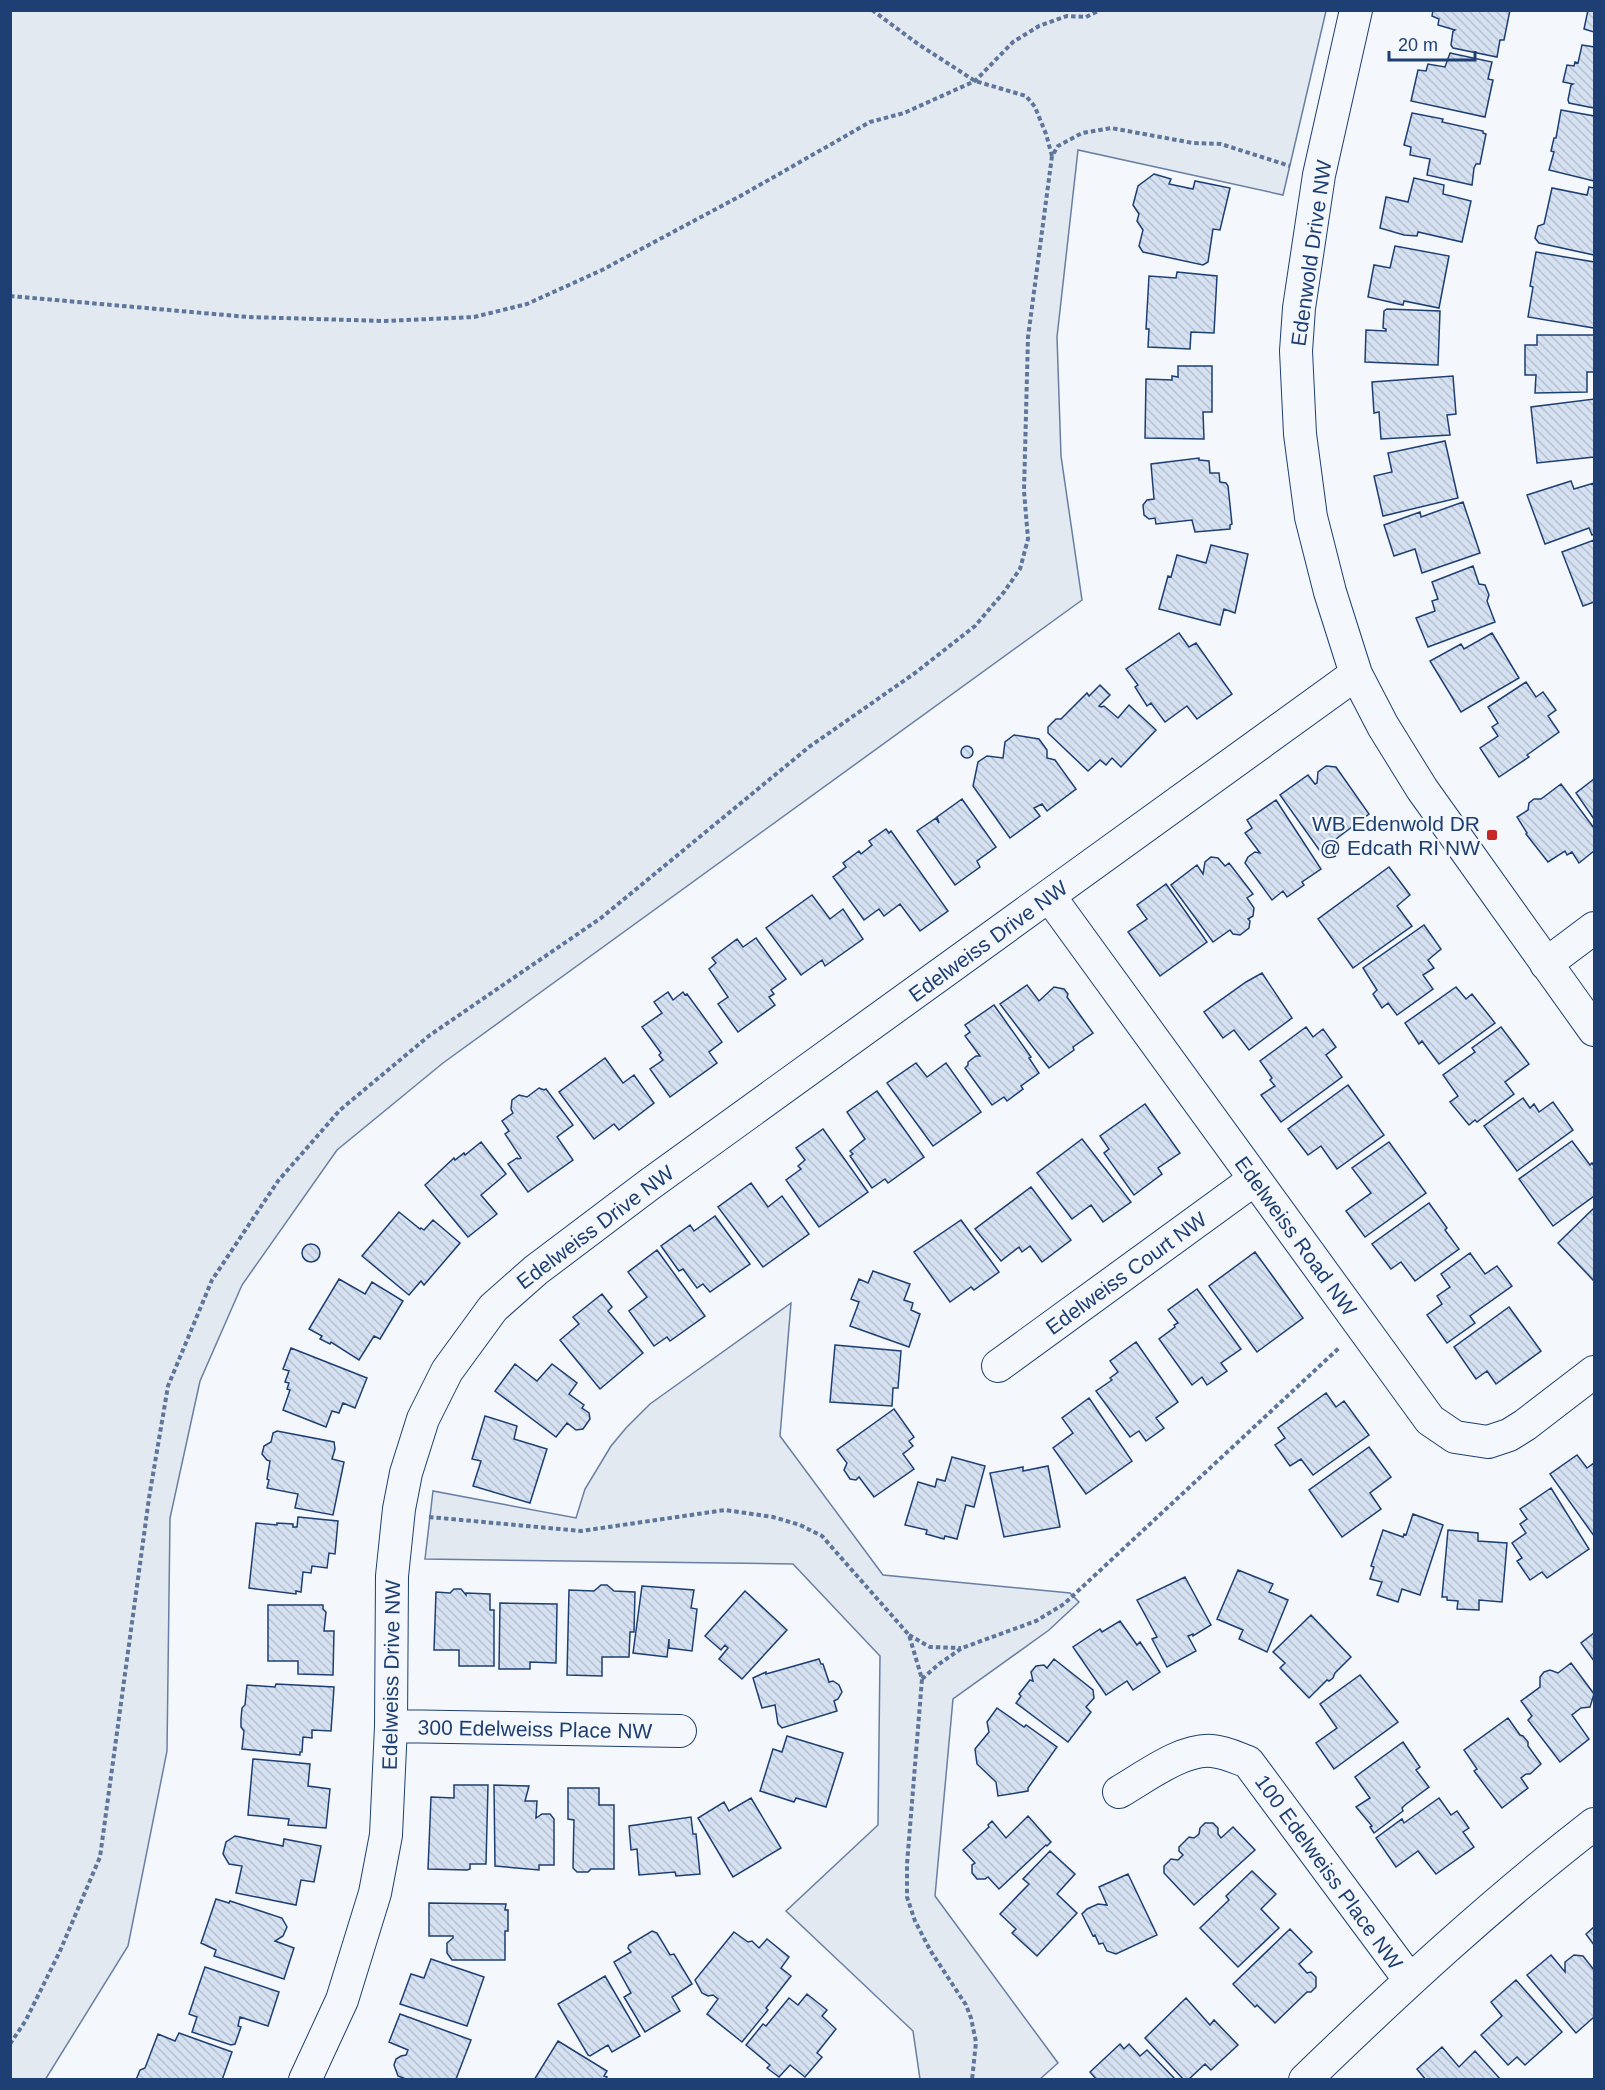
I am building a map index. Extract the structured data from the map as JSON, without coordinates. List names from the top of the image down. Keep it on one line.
{"streets":{"street":["Edenwold Drive NW","Edelweiss Drive NW","Edelweiss Road NW","Edelweiss Court NW","300 Edelweiss Place NW","100 Edelweiss Place NW"]},"crossings":[["Edenwold Drive NW","Edelweiss Drive NW"],["Edelweiss Drive NW","Edelweiss Road NW"],["Edelweiss Drive NW","300 Edelweiss Place NW"],["Edelweiss Road NW","Edelweiss Court NW"]],"places":{"transit":["WB Edenwold DR @ Edcath RI NW"]},"scale_bar":"20 m"}
